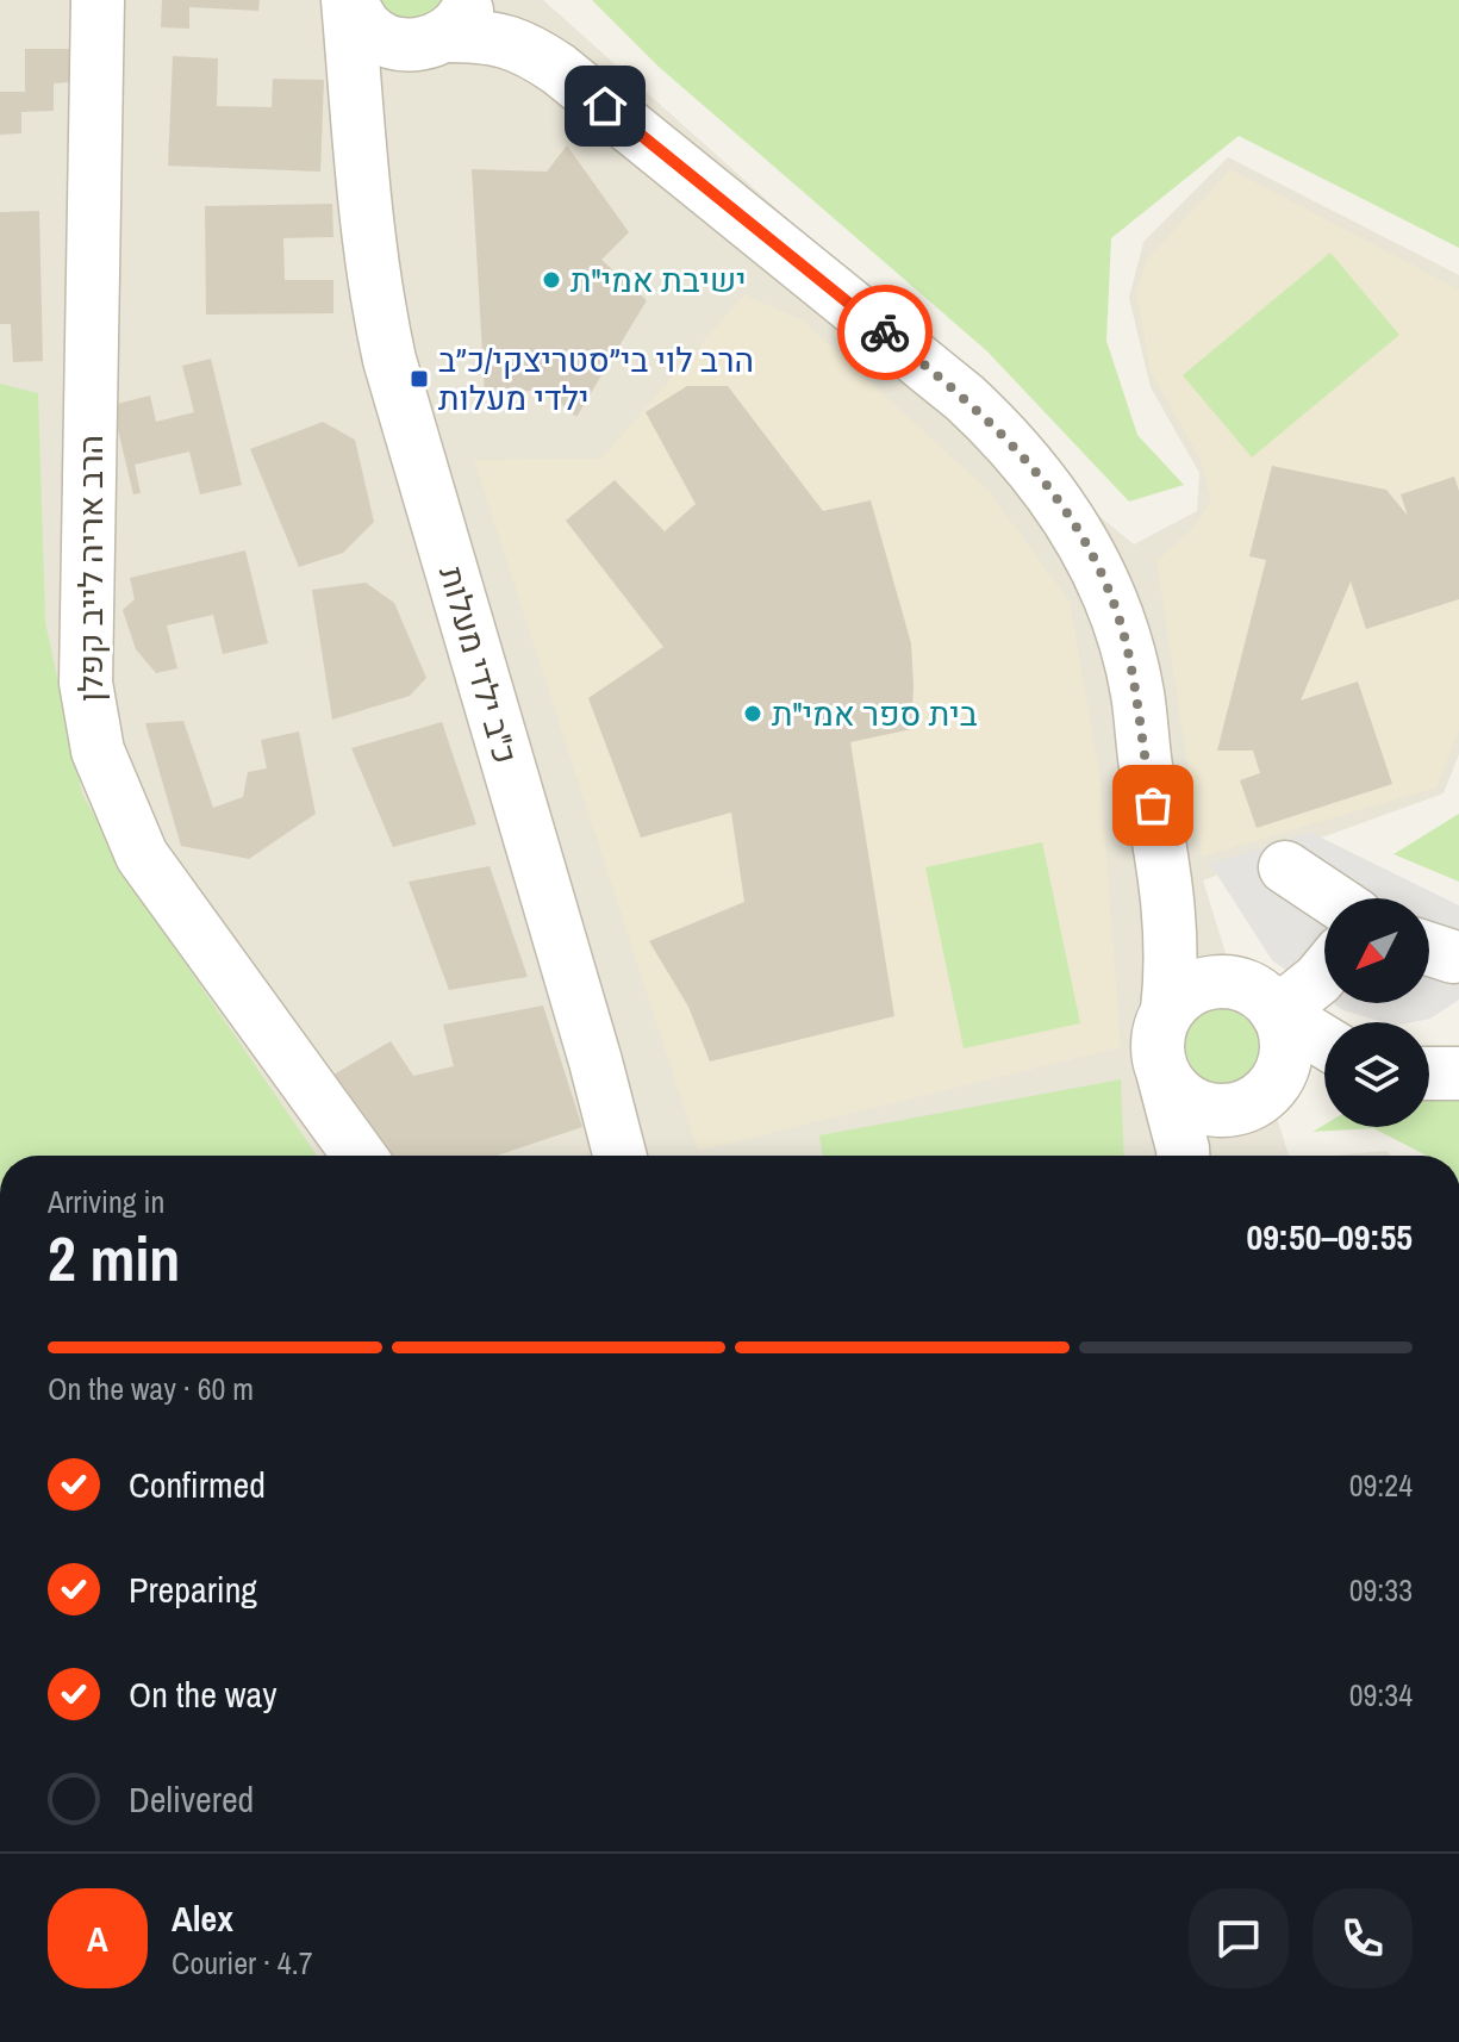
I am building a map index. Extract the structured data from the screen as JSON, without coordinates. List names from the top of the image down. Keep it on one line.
{"streets":{"street":["הרב אריה לייב קפלן","כ\"ב ילדי מעלות"]},"places":{"other":["ישיבת אמי\"ת","בית ספר אמי\"ת"],"transit":["הרב לוי בי״סטריצקי/כ״ב ילדי מעלות"]},"north":"bottom left","page":{"heading":["2 min","Arriving in","09:50–09:55"],"panel":["Alex","Courier · 4.7"],"bar":"On the way · 60 m","list":[["Confirmed","09:24"],["Preparing","09:33"],["On the way","09:34"],"Delivered"],"round":"A"}}
